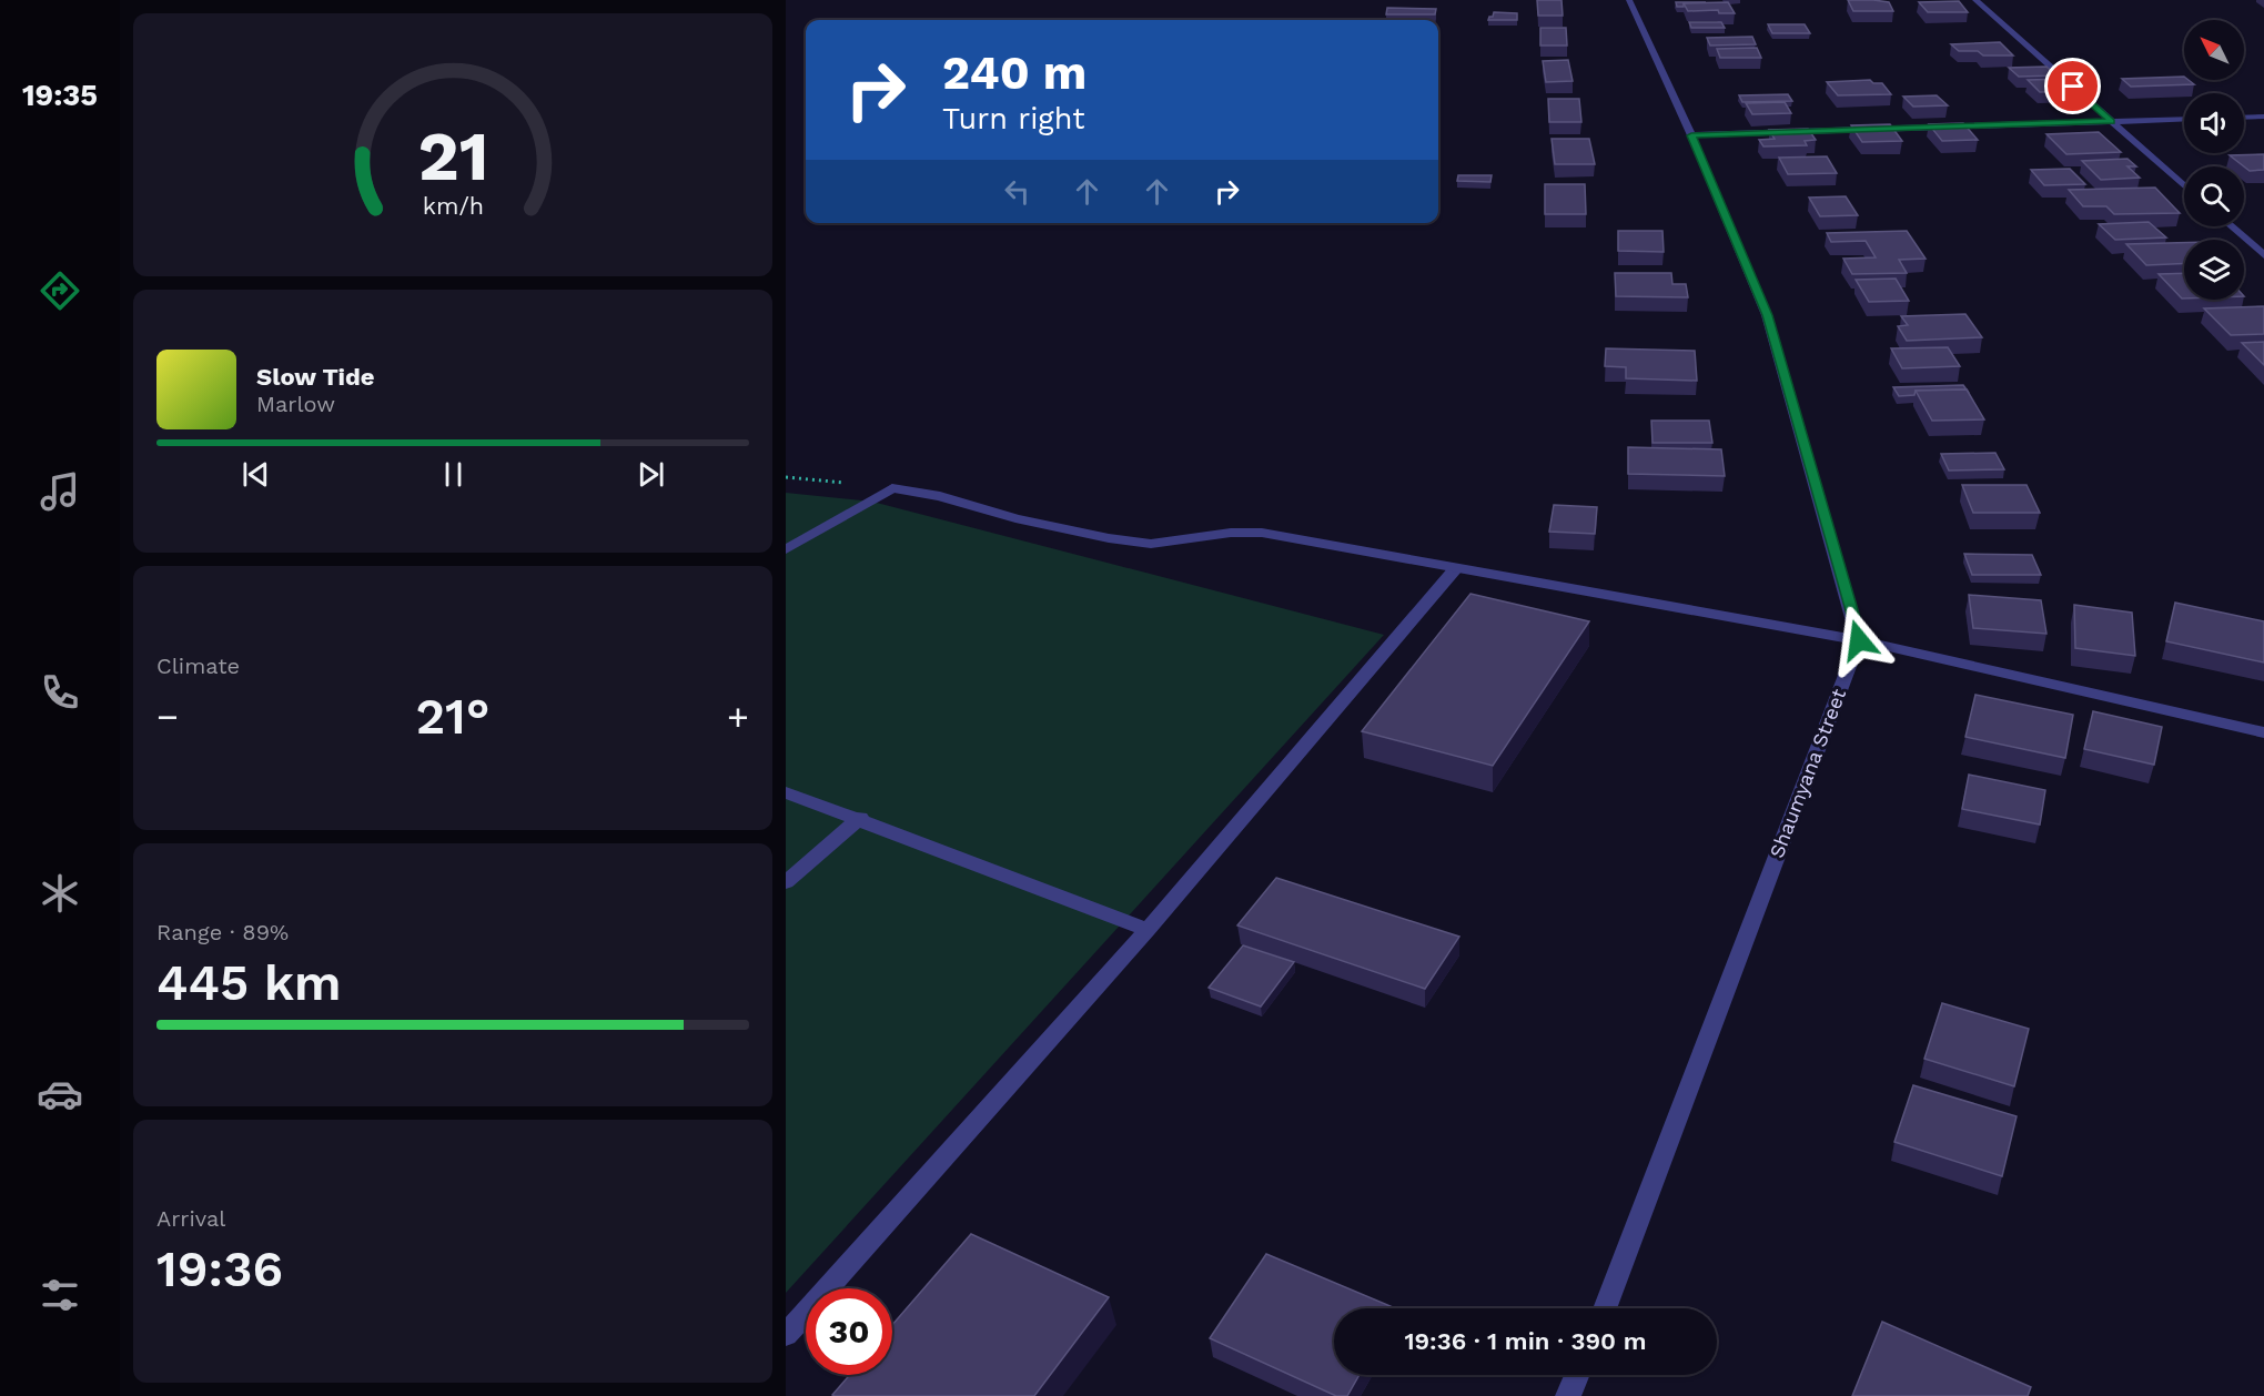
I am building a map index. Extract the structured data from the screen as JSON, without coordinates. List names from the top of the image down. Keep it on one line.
{"streets":{"street":["Shaumyana Street"]},"north":"top left","page":{"tabs":"19:35","turn":["240 m","Turn right"],"song":["Slow Tide","Marlow"],"tile":["Climate",["Range · 89%","445 km"],["Arrival","19:36"]],"heat":["−","21°","+"],"limit":"30","trip":"19:36 · 1 min · 390 m","gauge":["21","km/h"]}}
